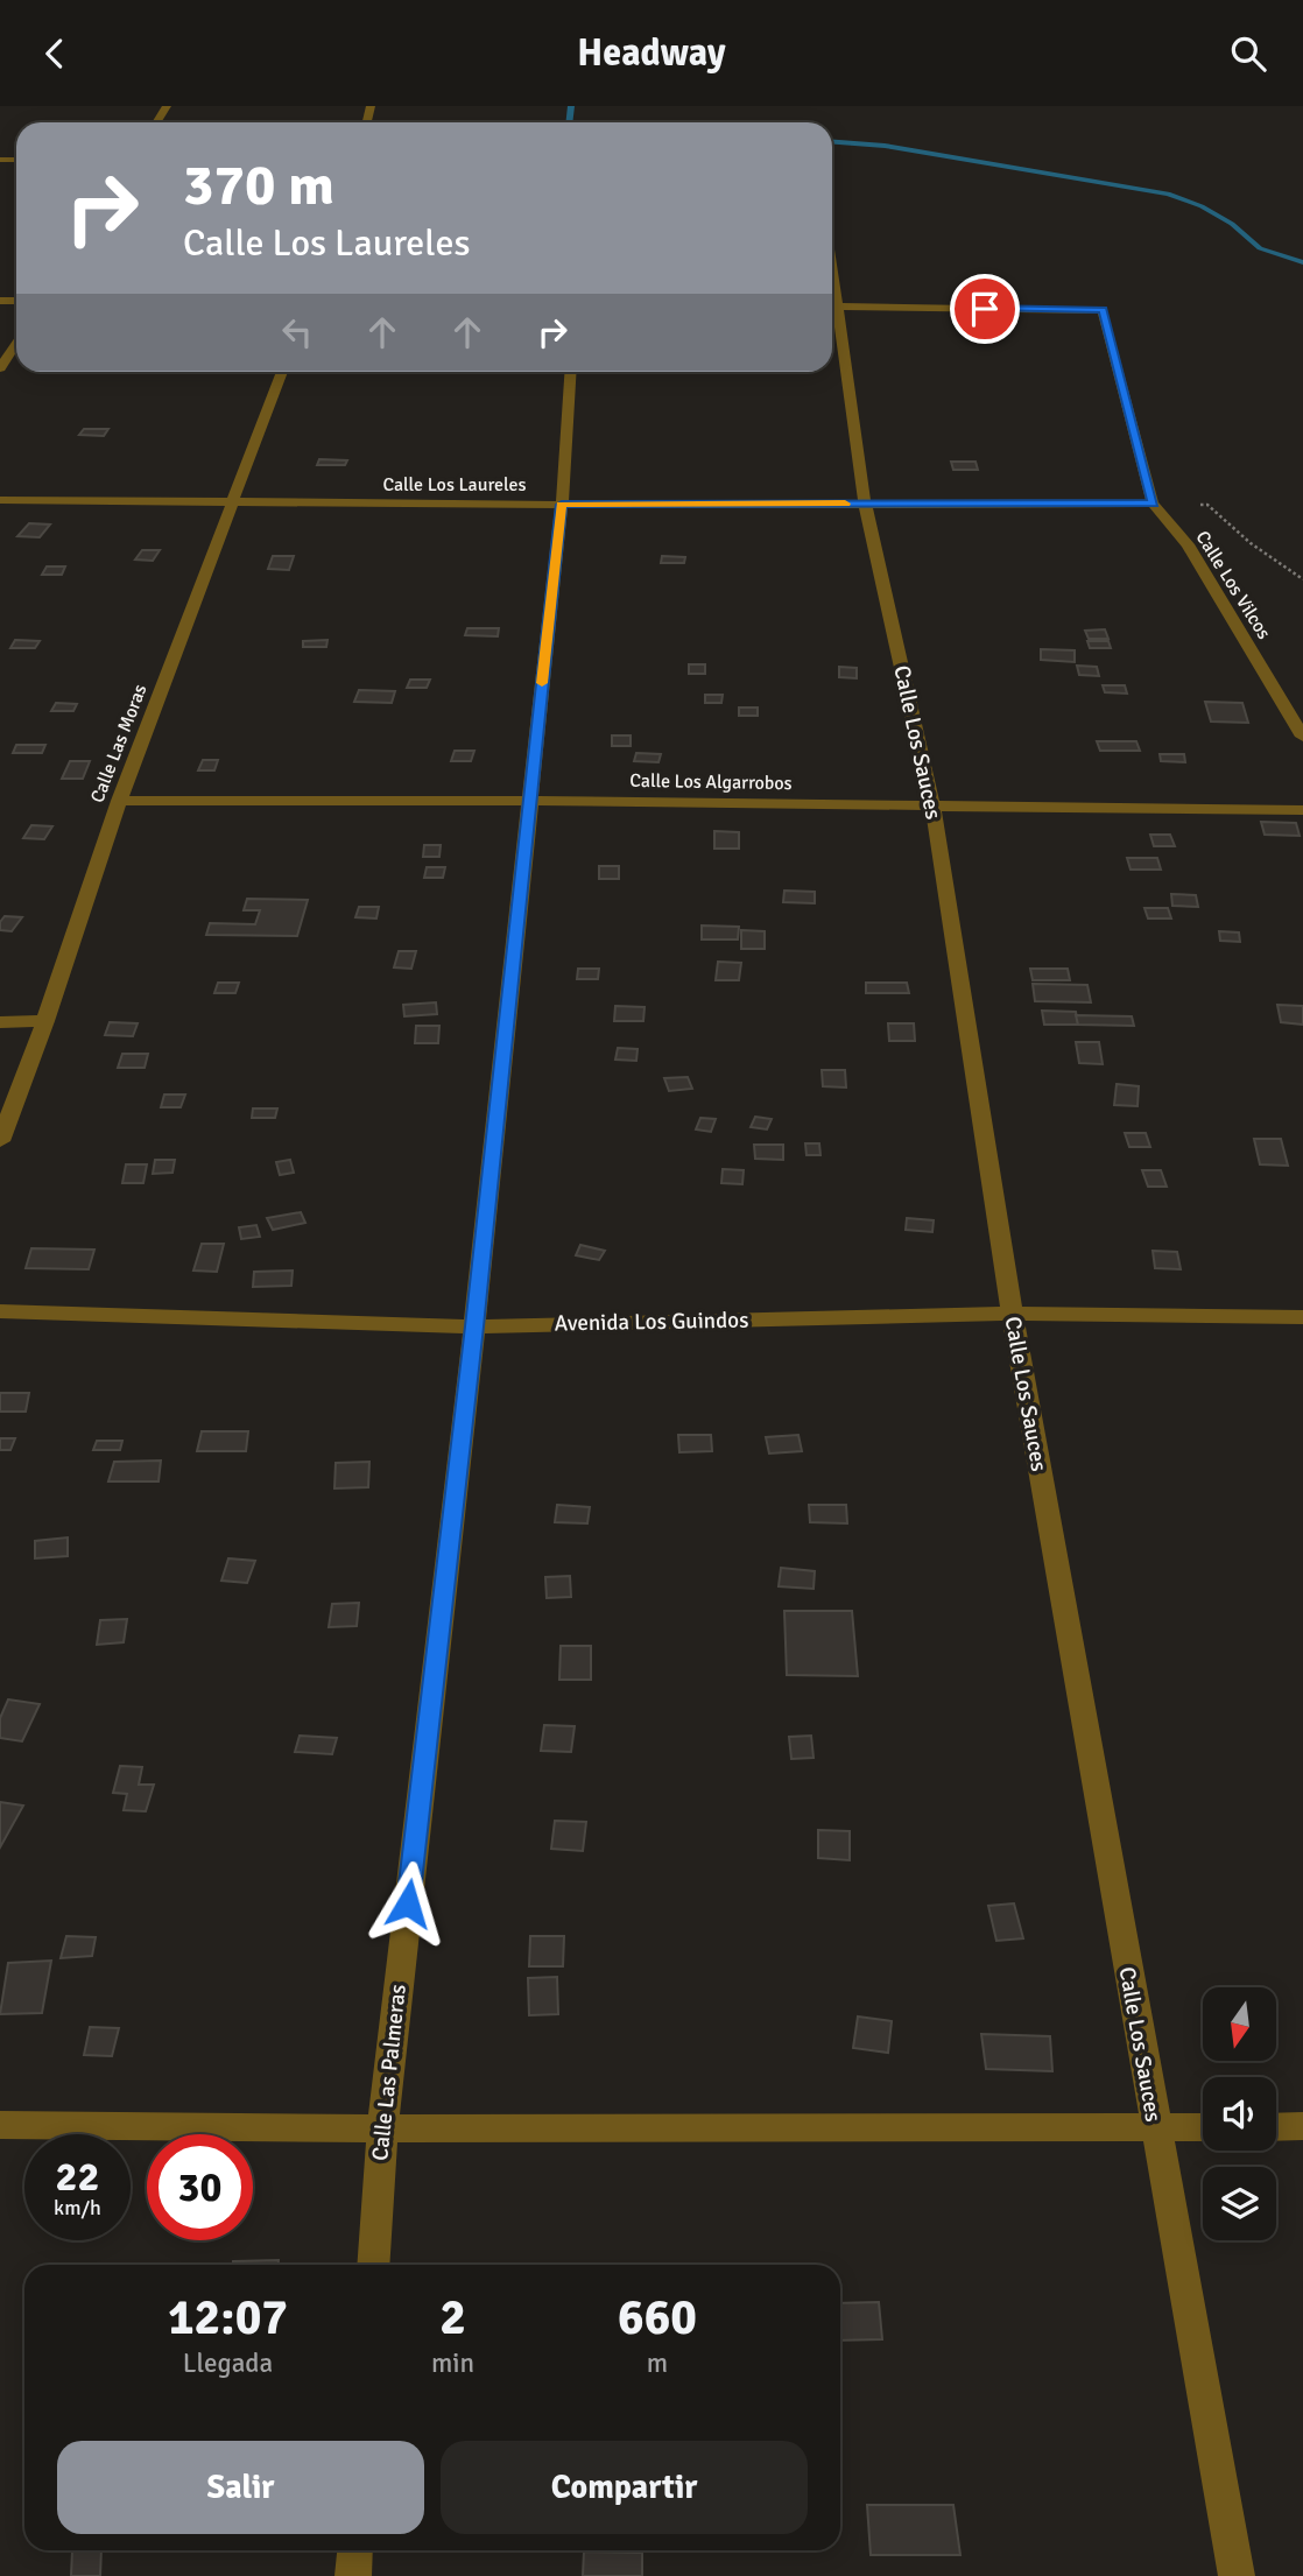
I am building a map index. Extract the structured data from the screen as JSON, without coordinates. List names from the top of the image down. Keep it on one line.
{"streets":{"street":["Calle Los Laureles","Calle Los Vilcos","Calle Los Sauces","Calle Las Moras","Calle Los Algarrobos","Avenida Los Guindos","Calle Las Palmeras"]},"crossings":[["Calle Los Laureles","Calle Los Vilcos"],["Calle Los Laureles","Calle Los Sauces"],["Calle Los Laureles","Calle Las Moras"],["Calle Los Laureles","Calle Las Palmeras"],["Calle Los Sauces","Calle Los Algarrobos"],["Calle Los Sauces","Avenida Los Guindos"],["Calle Las Moras","Calle Los Algarrobos"],["Calle Los Algarrobos","Calle Las Palmeras"],["Avenida Los Guindos","Calle Las Palmeras"]],"north":"bottom","page":{"header":"Headway","turn":["370 m","Calle Los Laureles"],"speed":"22 km/h","limit":"30","eta":["12:07","Llegada","2","min","660","m"],"buttons":["Salir","Compartir"]}}
